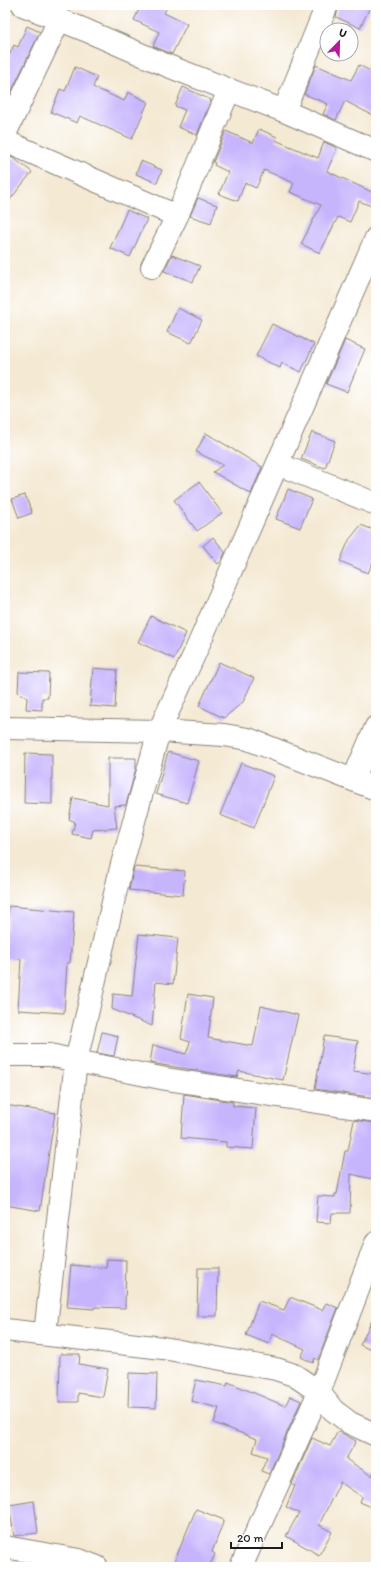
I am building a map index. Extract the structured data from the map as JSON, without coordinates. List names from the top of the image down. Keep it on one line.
{"scale_bar":"20 m","north":"top right"}
